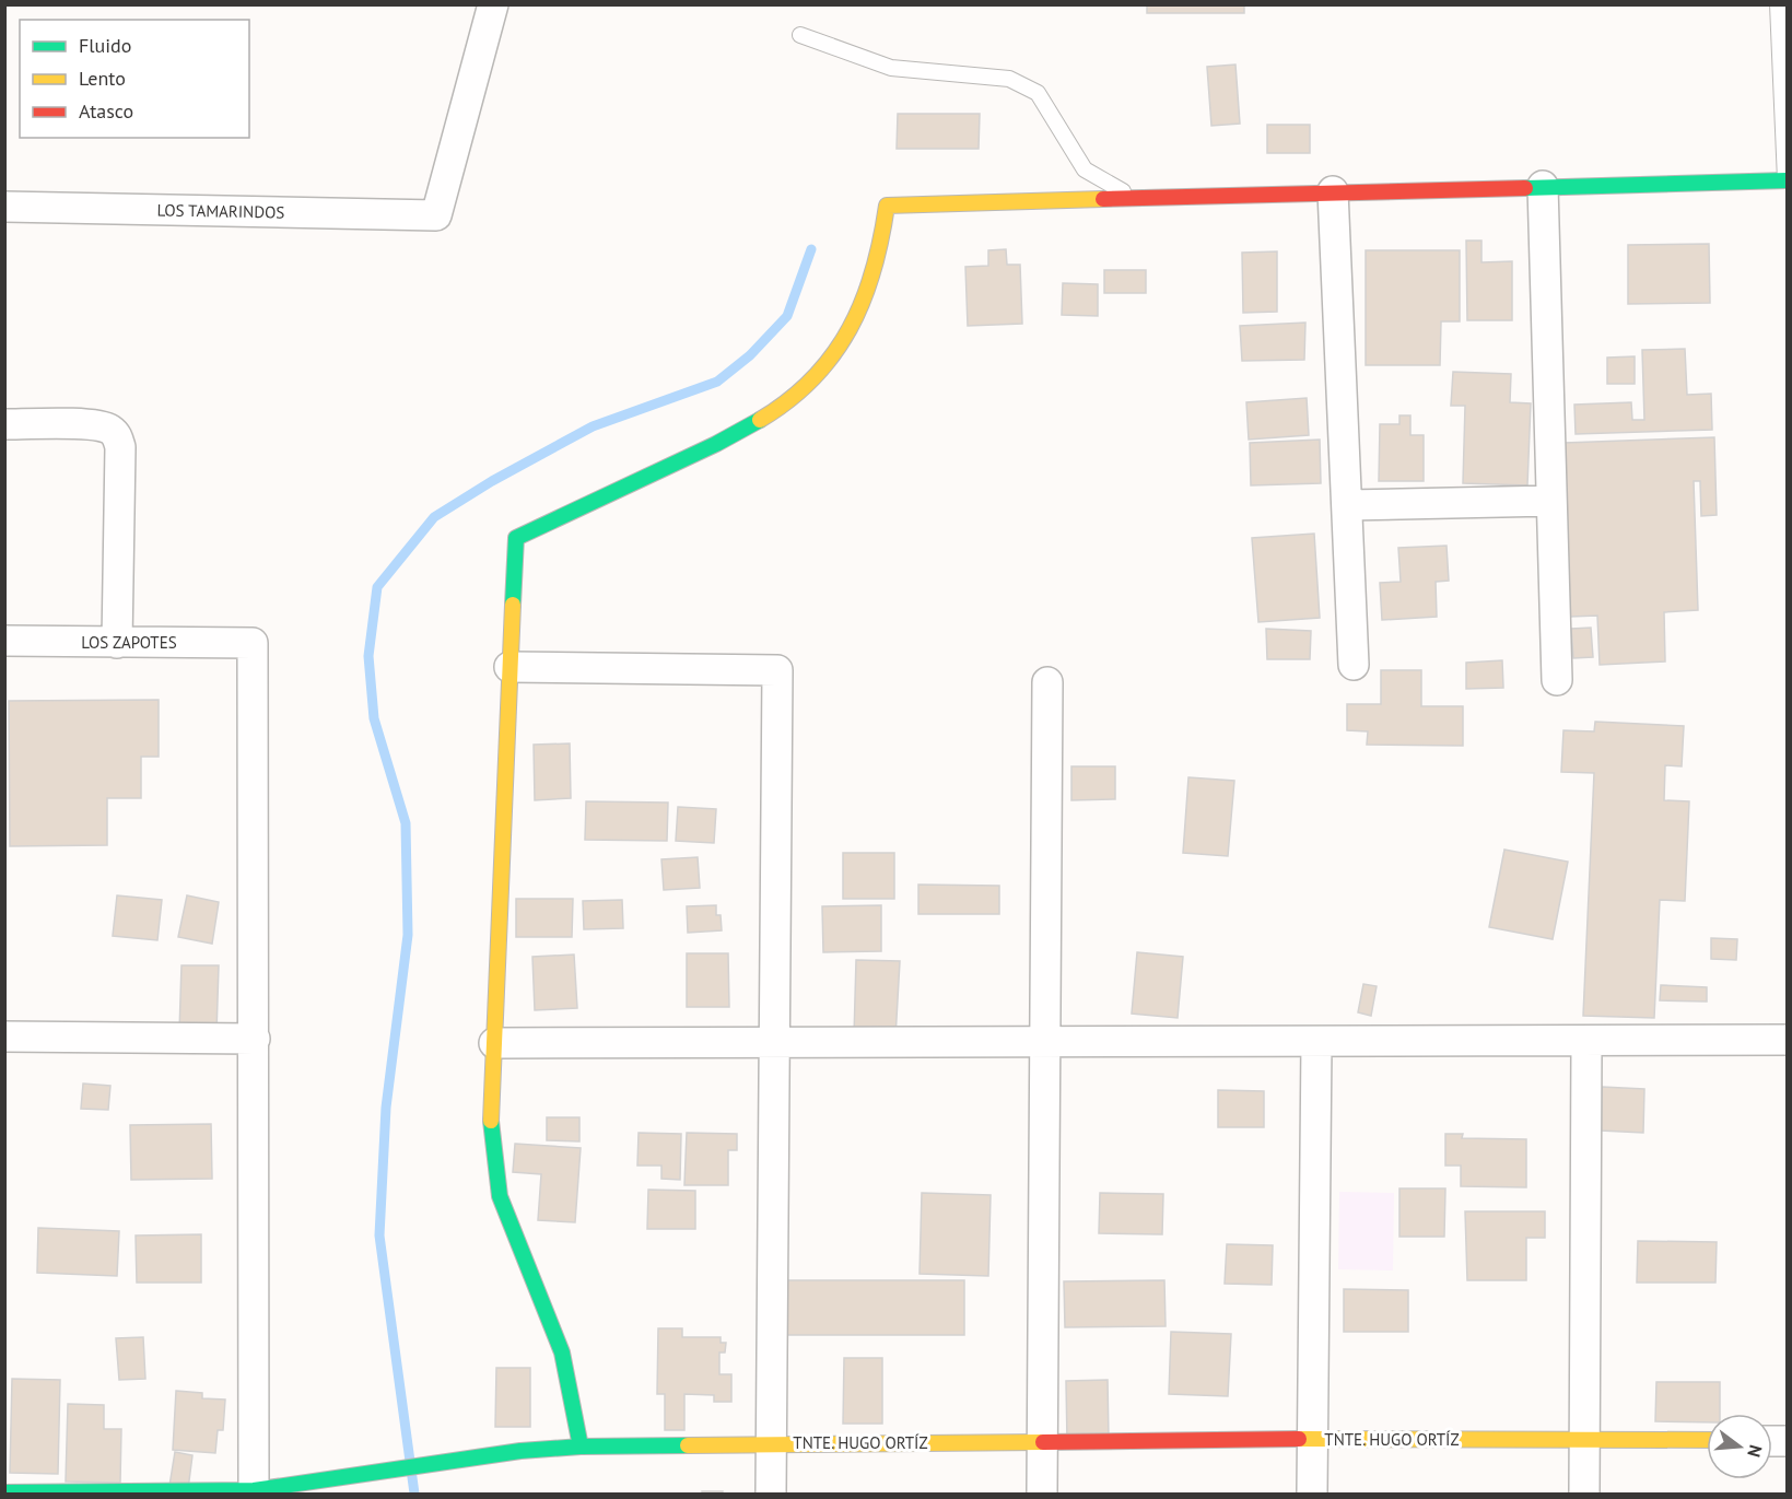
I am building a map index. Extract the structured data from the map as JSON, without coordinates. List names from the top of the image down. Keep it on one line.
{"streets":{"street":["LOS TAMARINDOS","LOS ZAPOTES","TNTE. HUGO ORTÍZ"]},"legend":["Fluido","Lento","Atasco"],"north":"right"}
